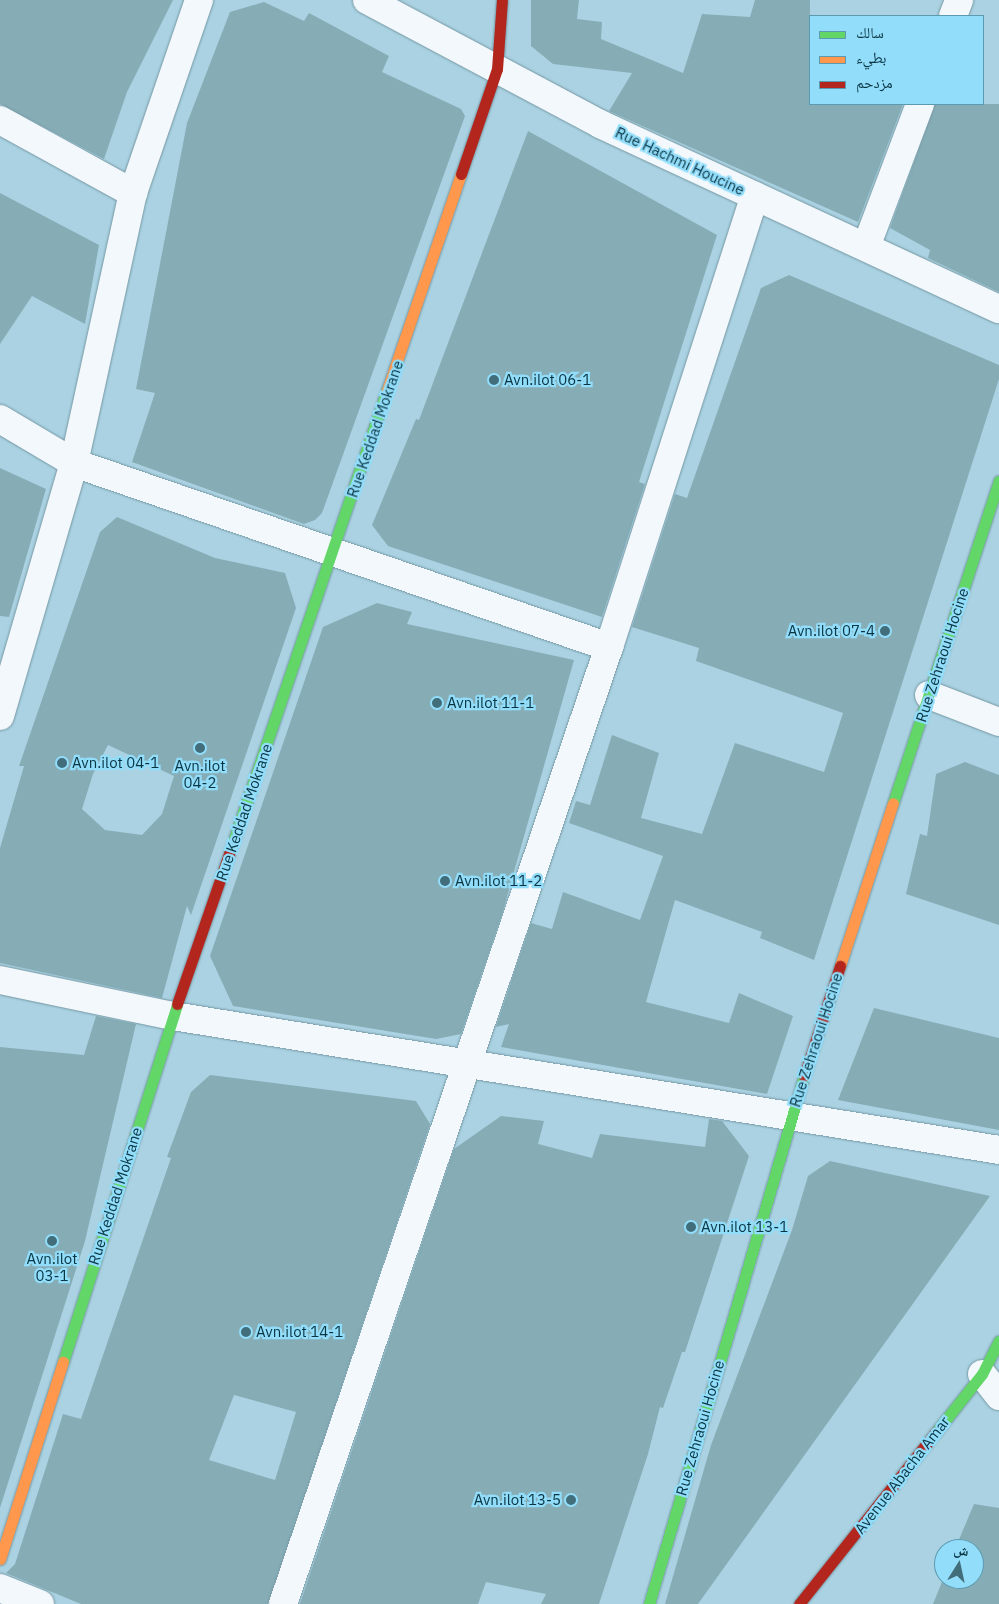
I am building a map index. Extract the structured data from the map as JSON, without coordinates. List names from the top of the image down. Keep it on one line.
{"streets":{"street":["Rue Hachmi Houcine","Rue Keddad Mokrane","Rue Zehraoui Hocine","Avenue Abacha Amar"]},"crossings":[["Rue Hachmi Houcine","Rue Keddad Mokrane"]],"places":["Avn.ilot 06-1","Avn.ilot 07-4","Avn.ilot 11-1","Avn.ilot 04-2","Avn.ilot 04-1","Avn.ilot 11-2","Avn.ilot 13-1","Avn.ilot 03-1","Avn.ilot 14-1","Avn.ilot 13-5"],"legend":["سالك","بطيء","مزدحم"],"north":"top"}
